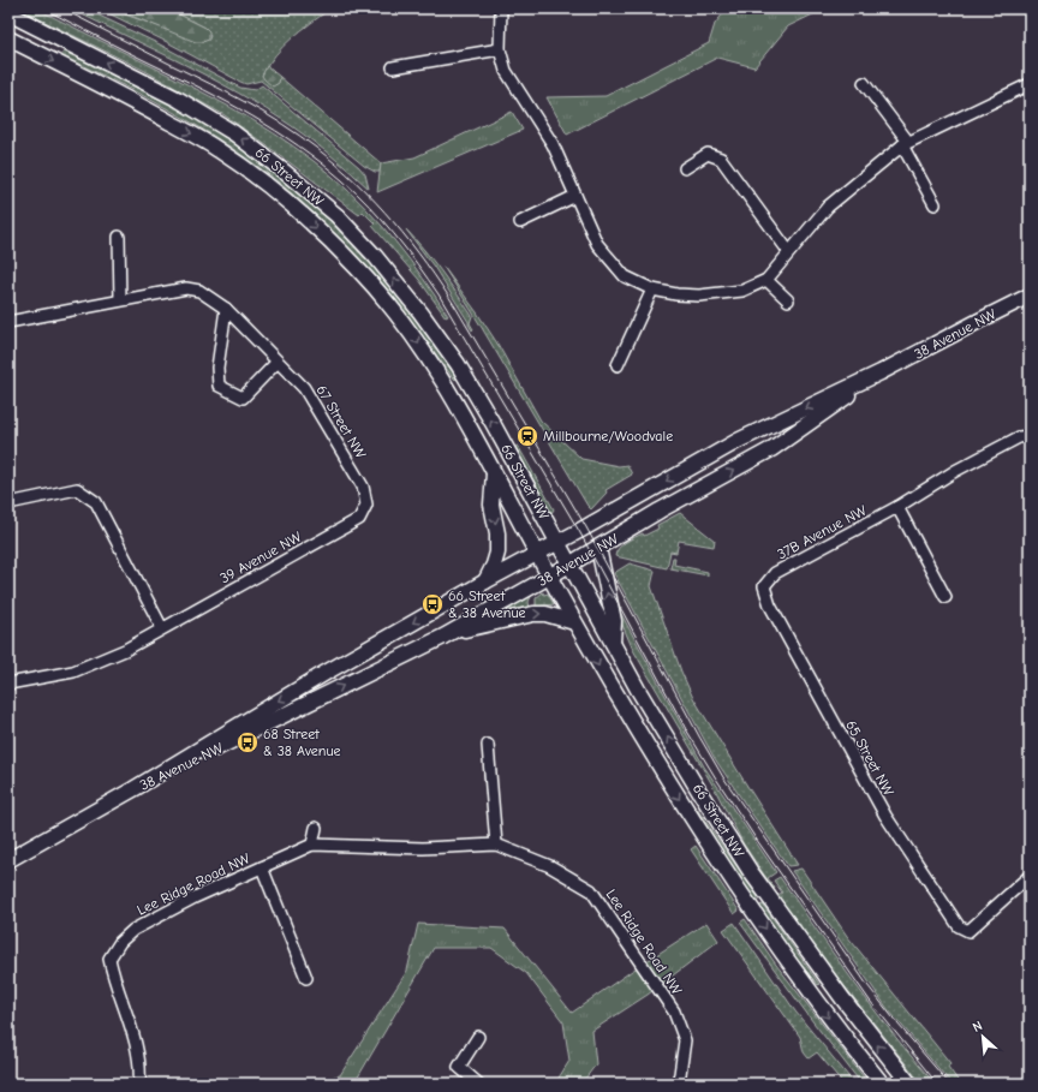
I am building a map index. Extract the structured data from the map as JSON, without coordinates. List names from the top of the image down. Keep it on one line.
{"streets":{"main road":["66 Street NW","38 Avenue NW"],"street":["67 Street NW","37B Avenue NW","39 Avenue NW","65 Street NW","Lee Ridge Road NW"]},"crossings":[["66 Street NW","38 Avenue NW"],["67 Street NW","39 Avenue NW"],["37B Avenue NW","65 Street NW"]],"places":{"station":["Millbourne/Woodvale"],"bus stop":["66 Street & 38 Avenue","68 Street & 38 Avenue"]},"north":"top left"}
